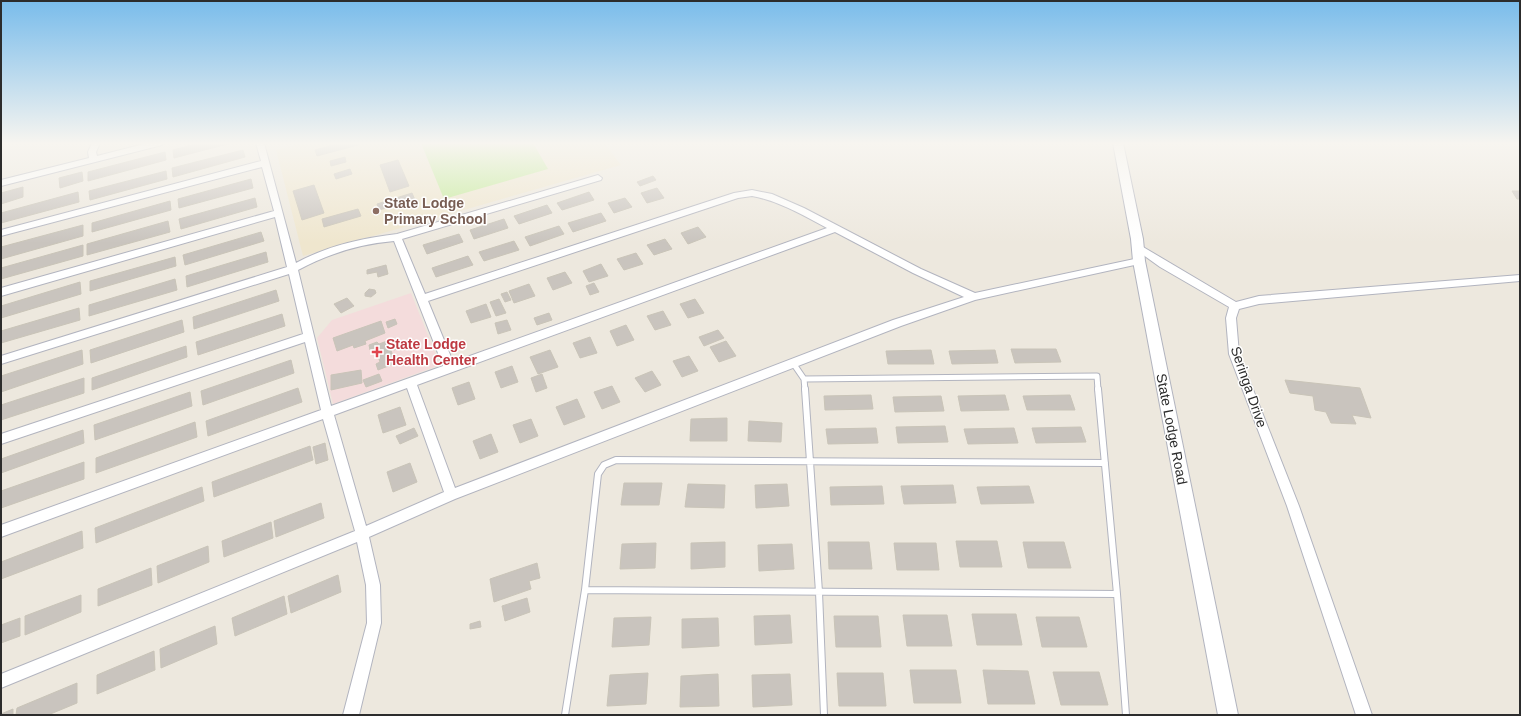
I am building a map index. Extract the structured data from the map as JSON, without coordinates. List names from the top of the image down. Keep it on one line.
{"streets":{"street":["Seringa Drive","State Lodge Road"]},"places":{"other":["State Lodge Primary School"],"health":["State Lodge Health Center"]}}
